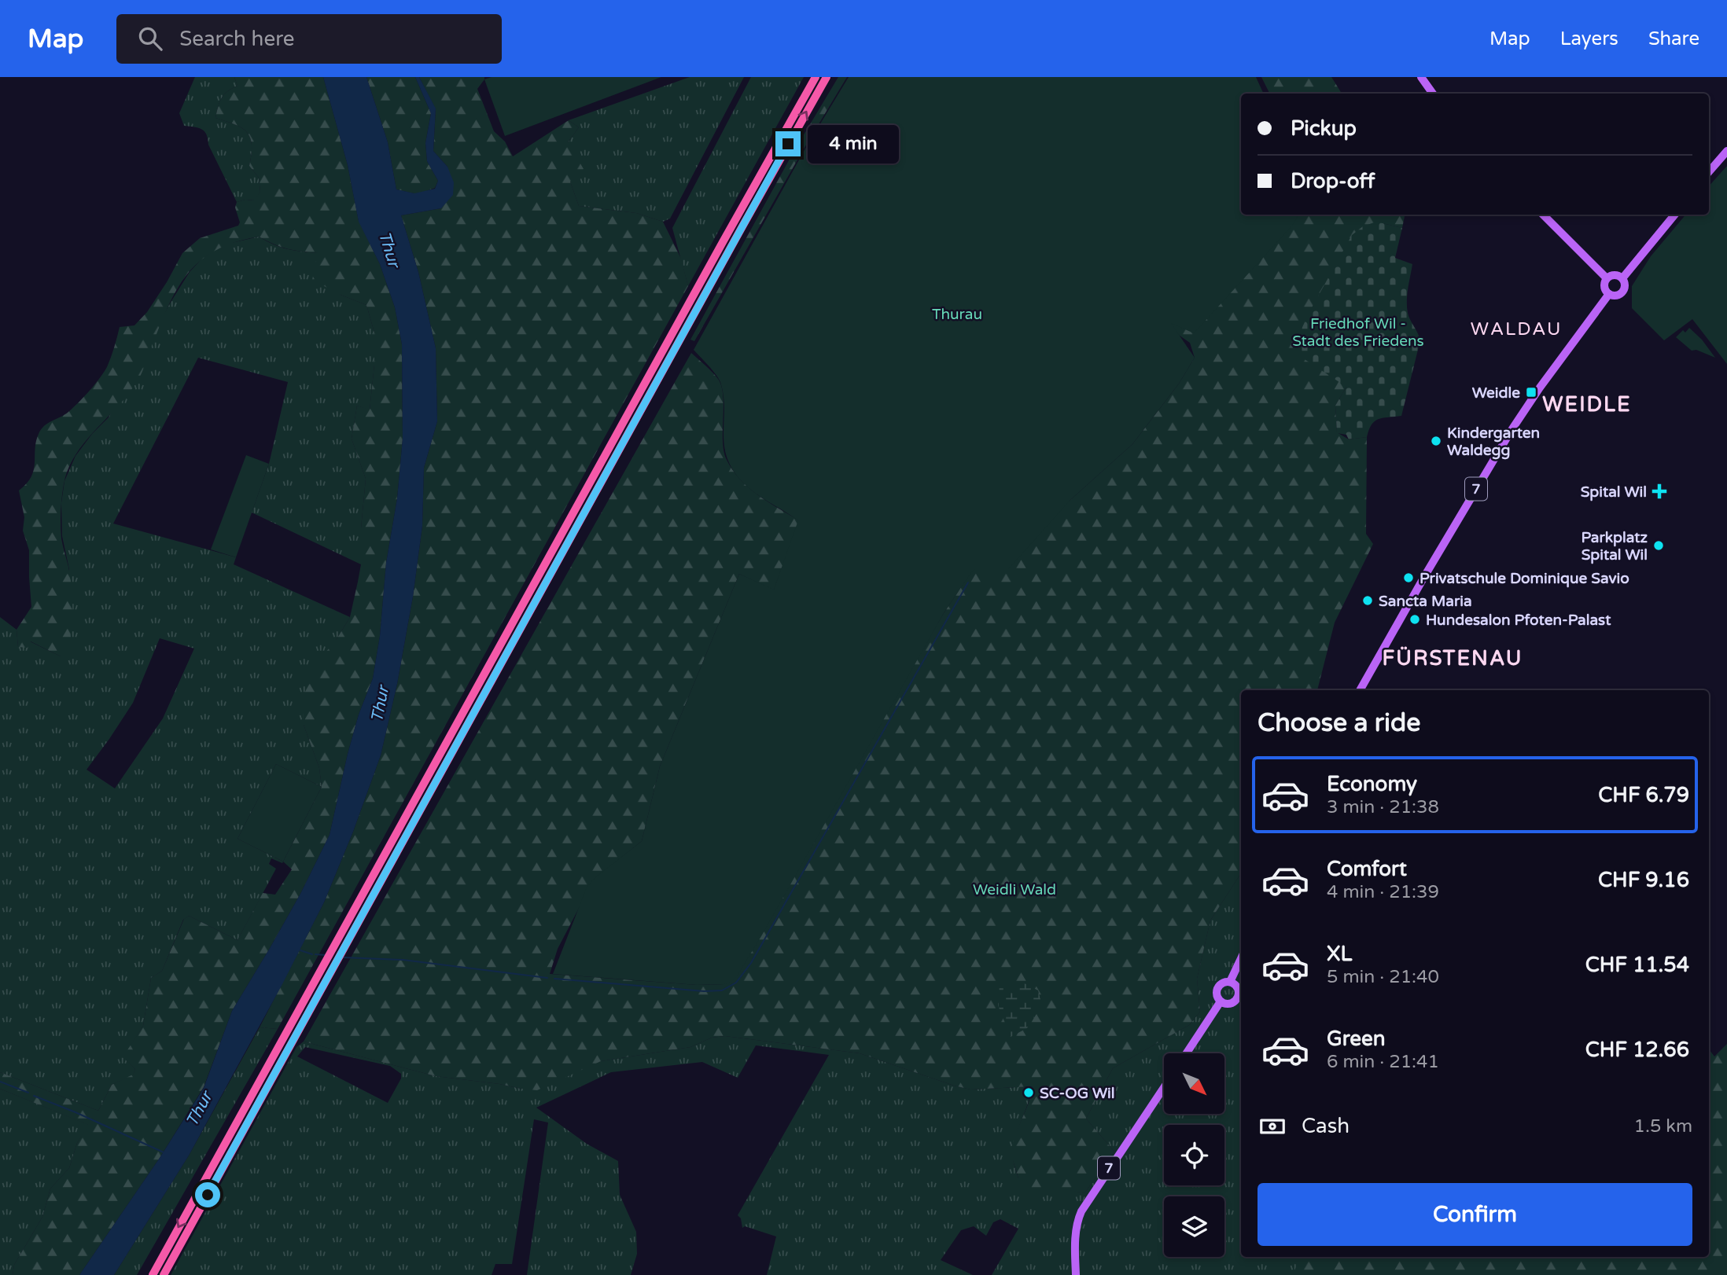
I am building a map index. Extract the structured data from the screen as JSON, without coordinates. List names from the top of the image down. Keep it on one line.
{"streets":{"main road":["7"]},"districts":["WALDAU","WEIDLE","FÜRSTENAU"],"water":["Thur"],"parks":["Thurau","Friedhof Wil - Stadt des Friedens","Weidli Wald"],"places":{"transit":["Weidle"],"other":["Kindergarten Waldegg","Parkplatz Spital Wil","Privatschule Dominique Savio","Sancta Maria","Hundesalon Pfoten-Palast","SC-OG Wil"],"health":["Spital Wil"]},"north":"bottom right","page":{"header":"Map","search":"Search here","nav":["Map","Layers","Share"],"banner":["Pickup","Drop-off"],"bubble":"4 min","heading":"Choose a ride","list":[{"name":"Economy","note":"3 min · 21:38","value":"CHF 6.79"},{"name":"Comfort","note":"4 min · 21:39","value":"CHF 9.16"},{"name":"XL","note":"5 min · 21:40","value":"CHF 11.54"},{"name":"Green","note":"6 min · 21:41","value":"CHF 12.66"}],"pay":["Cash","1.5 km"],"buttons":"Confirm"}}
